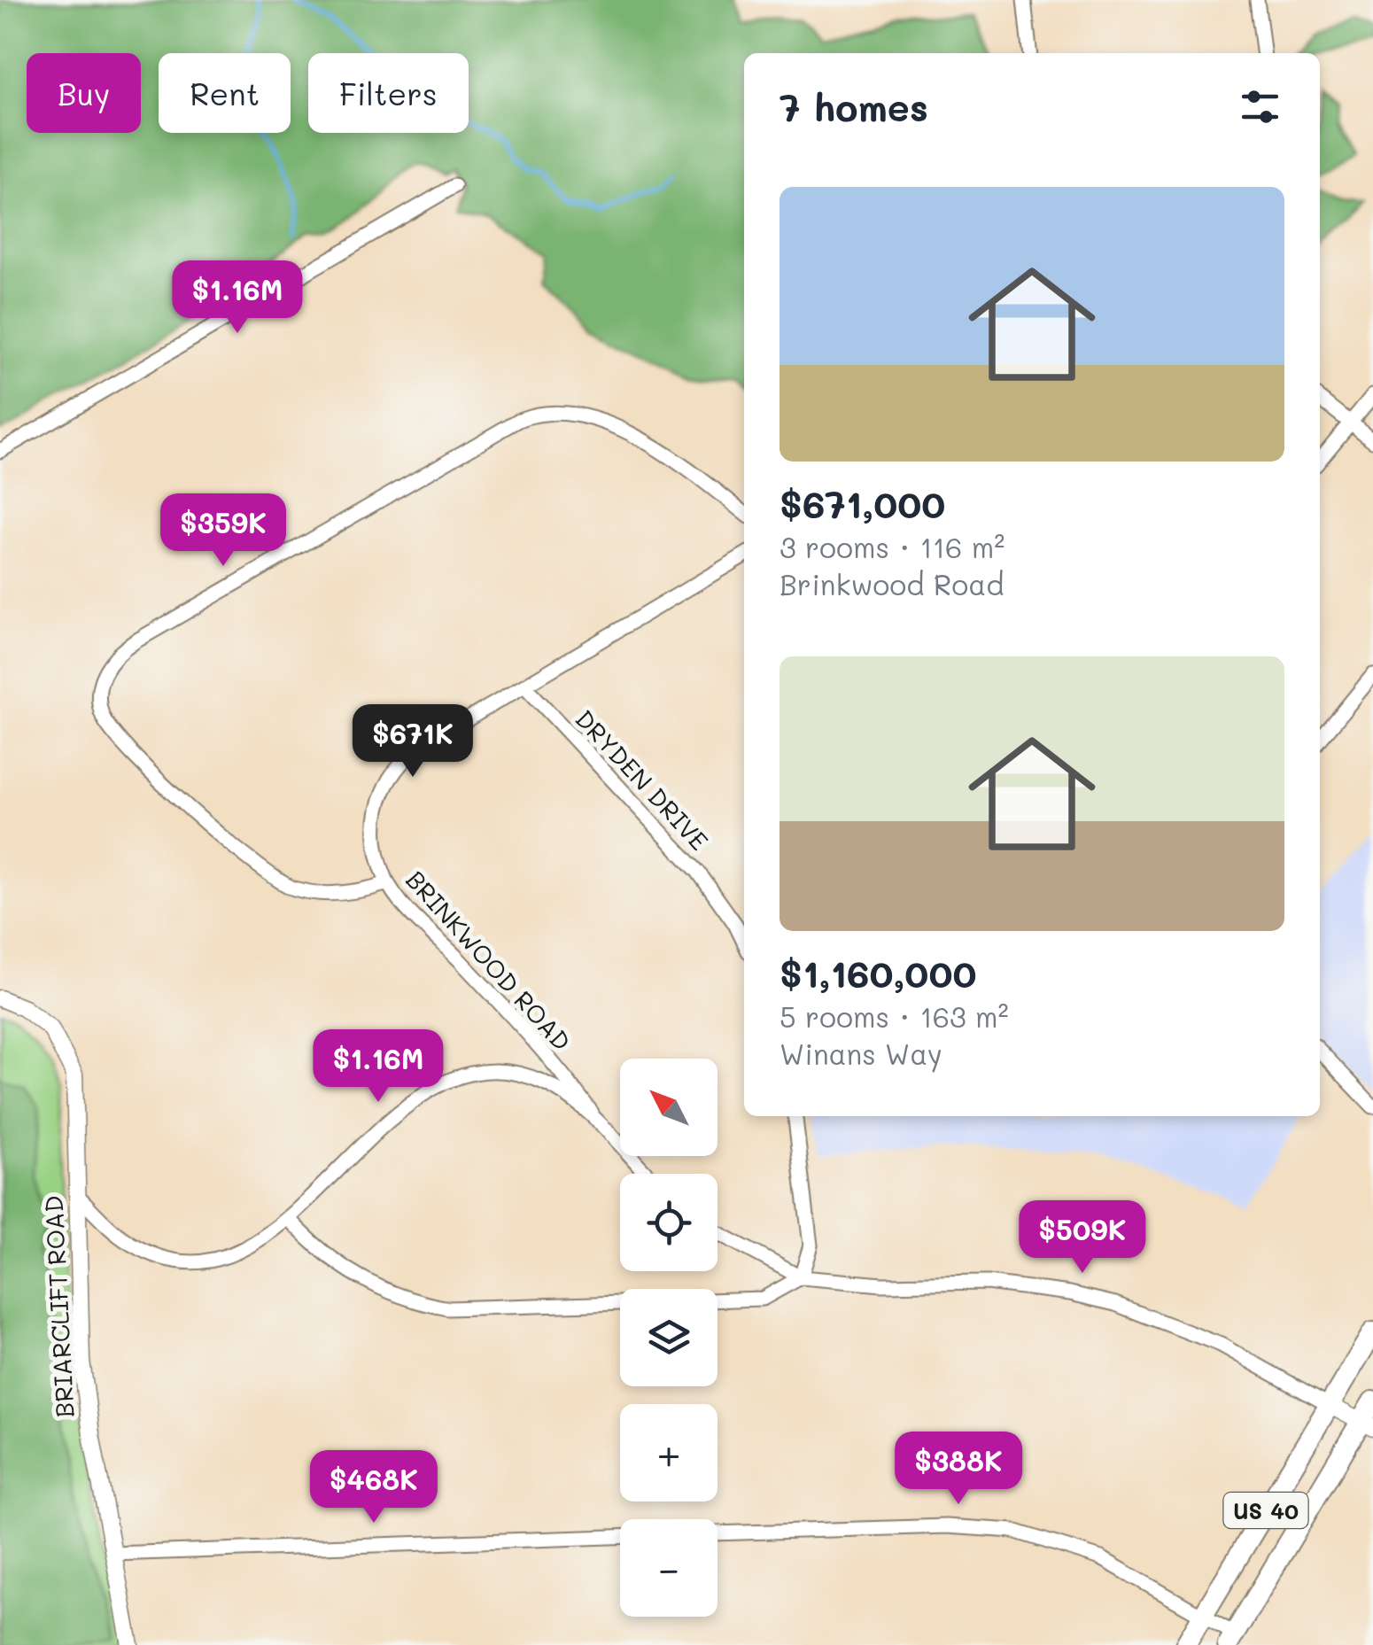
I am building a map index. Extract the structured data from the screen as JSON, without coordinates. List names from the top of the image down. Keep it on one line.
{"streets":{"main road":["US 40"],"street":["DRYDEN DRIVE","BRINKWOOD ROAD","BRIARCLIFT ROAD"]},"crossings":[["DRYDEN DRIVE","BRINKWOOD ROAD"]],"north":"top left","page":{"chip":["Buy","Rent","Filters"],"heading":"7 homes","list":[{"name":"$671,000","note":"3 rooms · 116 m² · Brinkwood Road"},{"name":"$1,160,000","note":"5 rooms · 163 m² · Winans Way"}],"price":["$1.16M","$359K","$671K","$1.16M","$509K","$388K","$468K"],"map_buttons":["+","−"]}}
